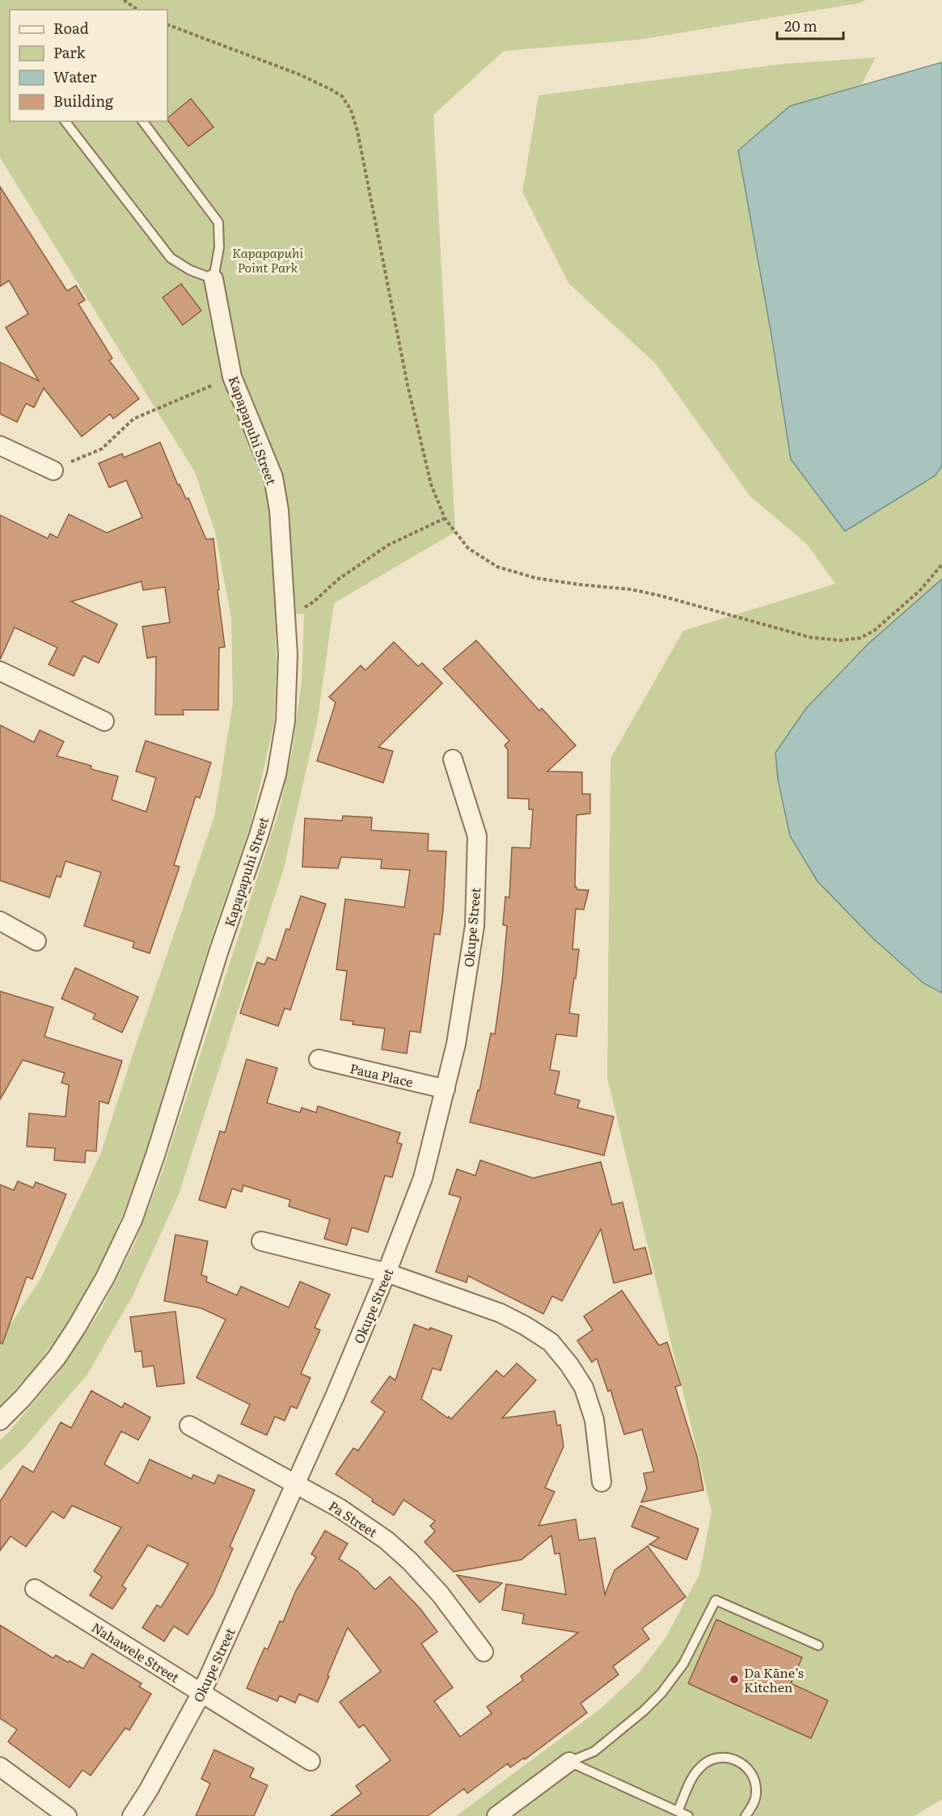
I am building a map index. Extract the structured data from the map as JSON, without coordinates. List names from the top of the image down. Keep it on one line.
{"streets":{"street":["Kapapapuhi Street","Okupe Street","Paua Place","Pa Street","Nahawele Street"]},"crossings":[["Okupe Street","Paua Place"],["Okupe Street","Pa Street"],["Okupe Street","Nahawele Street"]],"parks":["Kapapapuhi Point Park"],"places":["Da Kāne’s Kitchen"],"legend":["Road","Park","Water","Building"],"scale_bar":"20 m"}
